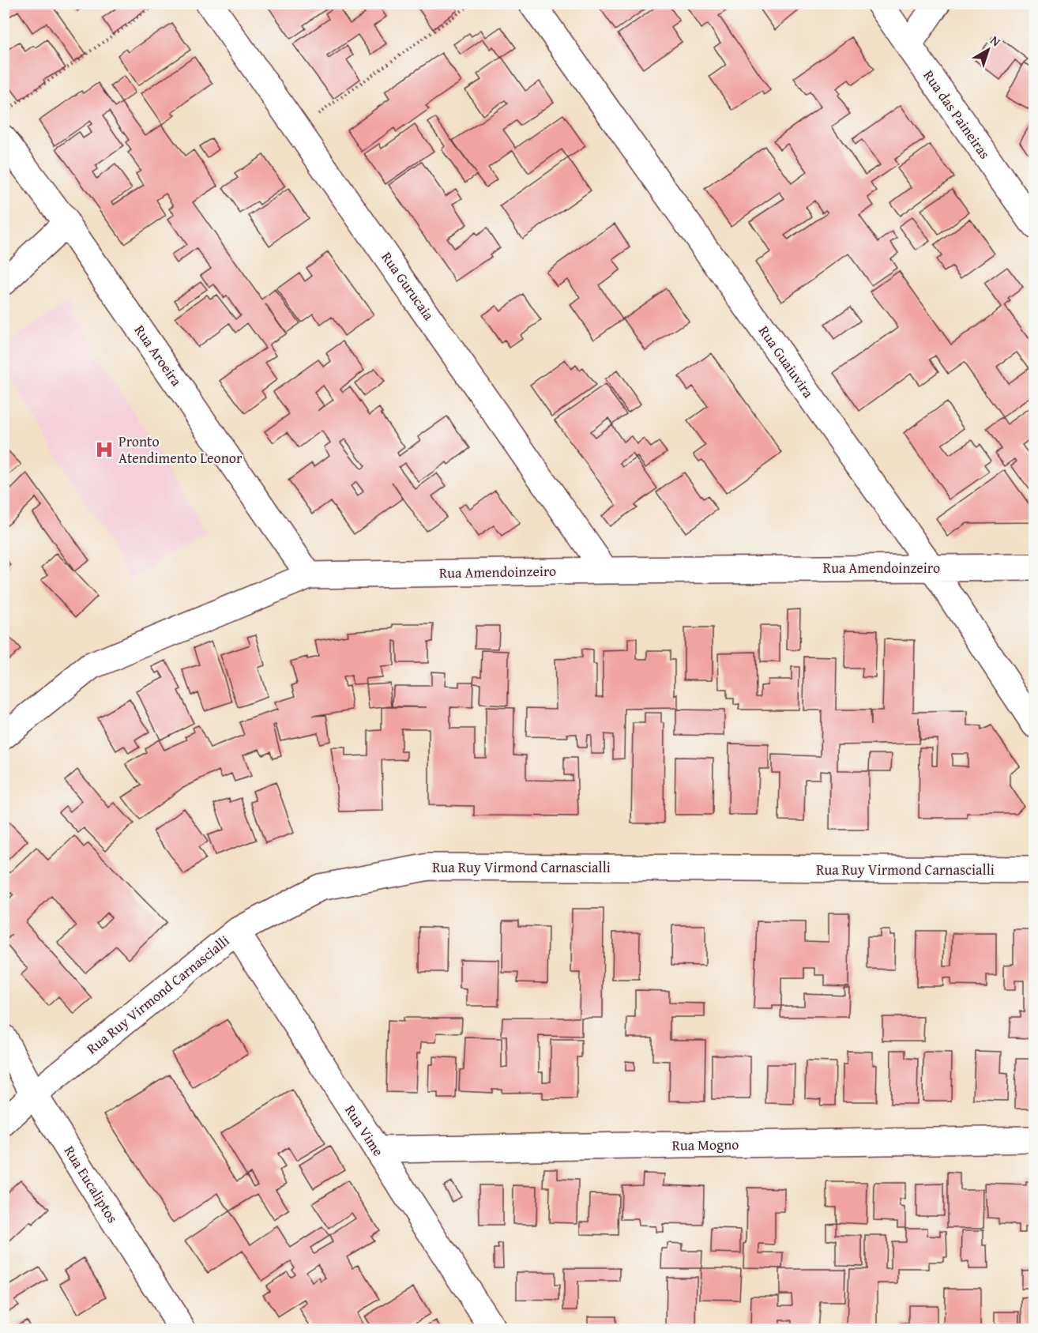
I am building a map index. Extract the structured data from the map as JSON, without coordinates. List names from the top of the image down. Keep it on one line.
{"streets":{"street":["Rua das Paineiras","Rua Gurucaia","Rua Aroeira","Rua Guaiuvira","Rua Amendoinzeiro","Rua Ruy Virmond Carnascialli","Rua Vime","Rua Mogno","Rua Eucaliptos"]},"crossings":[["Rua Gurucaia","Rua Amendoinzeiro"],["Rua Aroeira","Rua Amendoinzeiro"],["Rua Guaiuvira","Rua Amendoinzeiro"],["Rua Ruy Virmond Carnascialli","Rua Vime"],["Rua Ruy Virmond Carnascialli","Rua Eucaliptos"],["Rua Vime","Rua Mogno"]],"places":{"hospital":["Pronto Atendimento Leonor"]},"north":"top right"}
